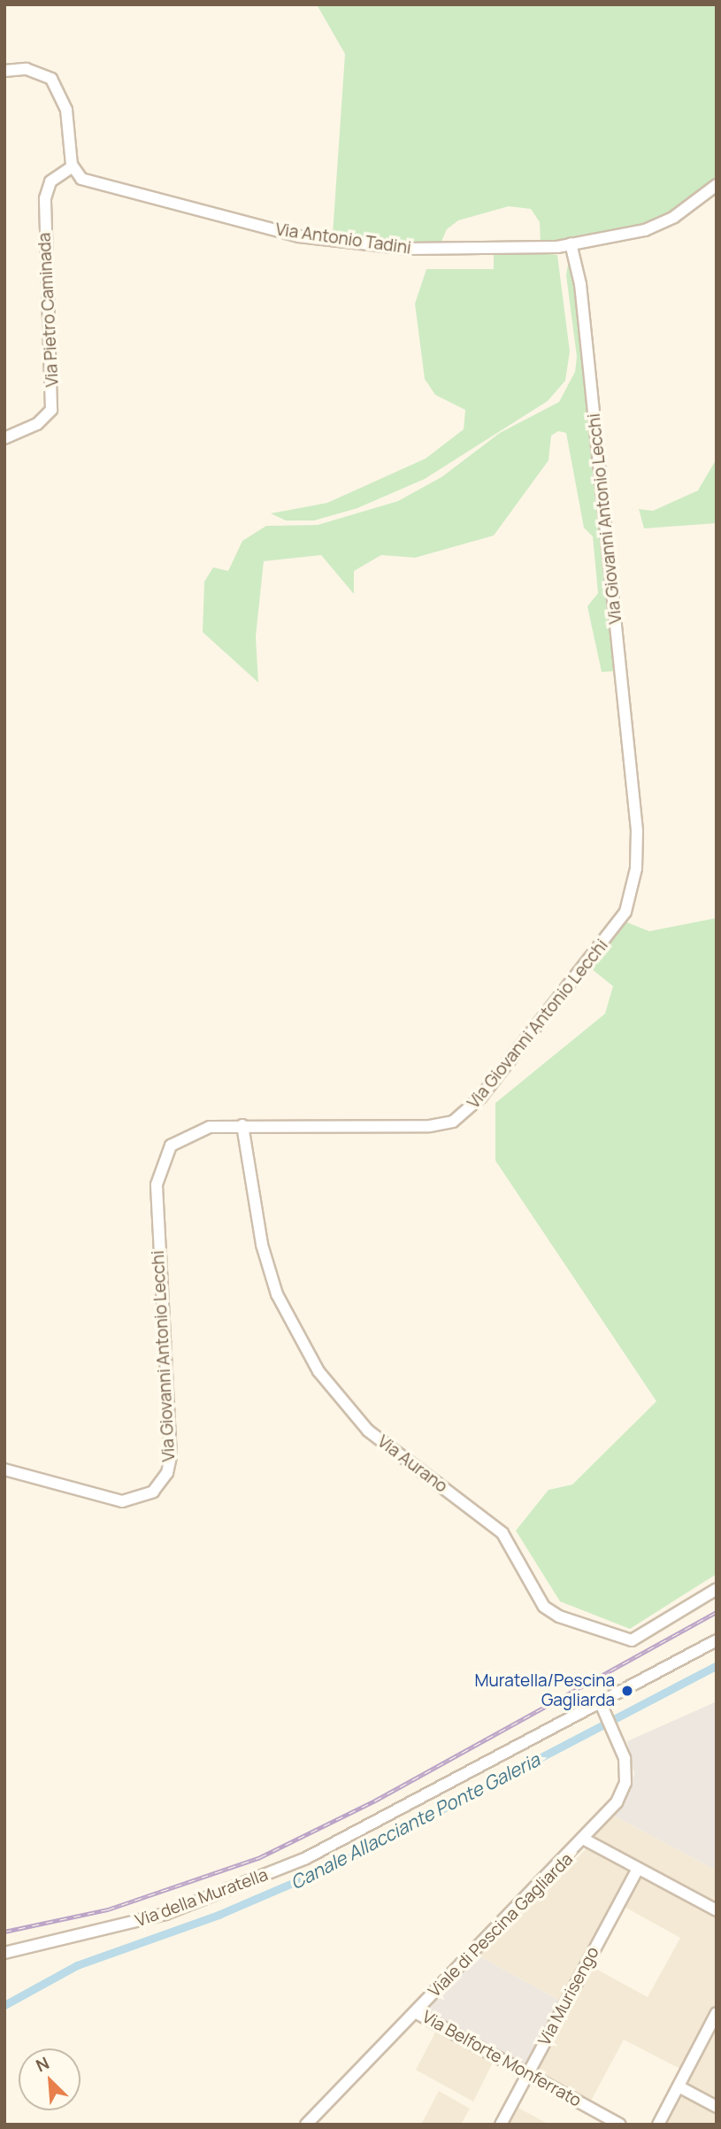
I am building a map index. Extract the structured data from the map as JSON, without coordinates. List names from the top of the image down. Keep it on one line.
{"streets":{"street":["Via Antonio Tadini","Via Pietro Caminada","Via Giovanni Antonio Lecchi","Via Aurano","Via della Muratella","Viale di Pescina Gagliarda","Via Murisengo","Via Belforte Monferrato"]},"crossings":[["Via Antonio Tadini","Via Pietro Caminada"],["Via Antonio Tadini","Via Giovanni Antonio Lecchi"],["Via Giovanni Antonio Lecchi","Via Aurano"],["Via della Muratella","Viale di Pescina Gagliarda"],["Viale di Pescina Gagliarda","Via Belforte Monferrato"],["Via Murisengo","Via Belforte Monferrato"]],"water":["Canale Allacciante Ponte Galeria"],"places":["Muratella/Pescina Gagliarda"],"north":"top left"}
